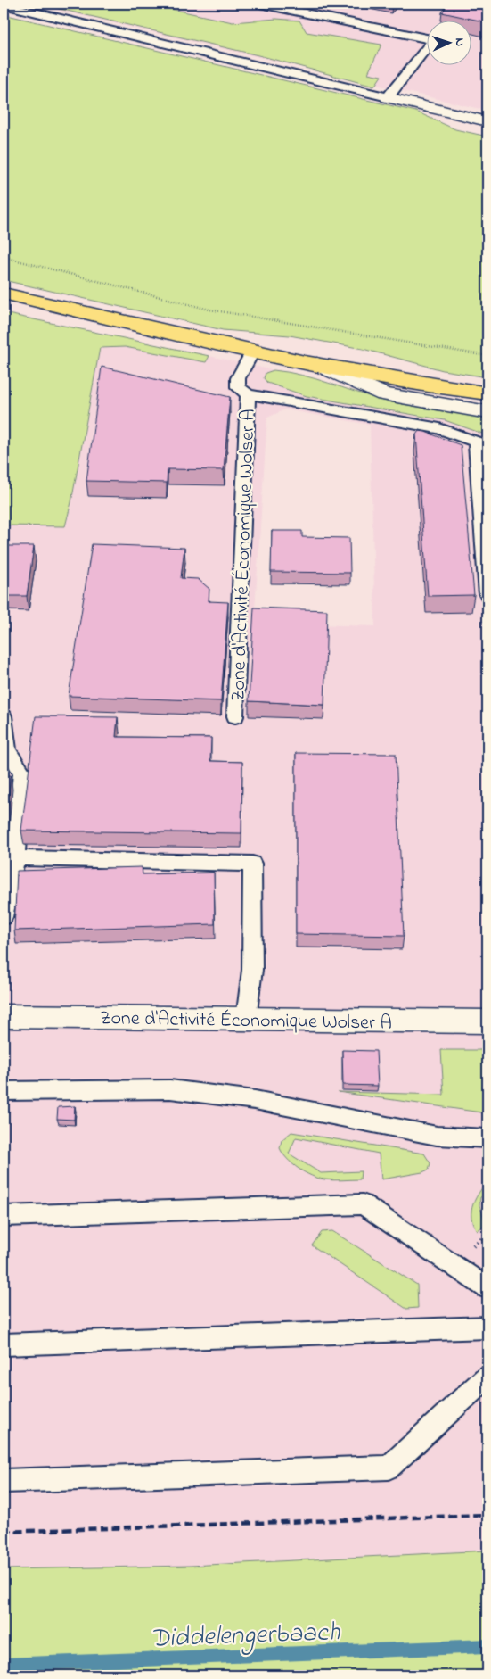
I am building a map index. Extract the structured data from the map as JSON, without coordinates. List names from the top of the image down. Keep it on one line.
{"streets":{"street":["Zone d'Activité Économique Wolser A"]},"water":["Diddelengerbaach"],"north":"right"}
